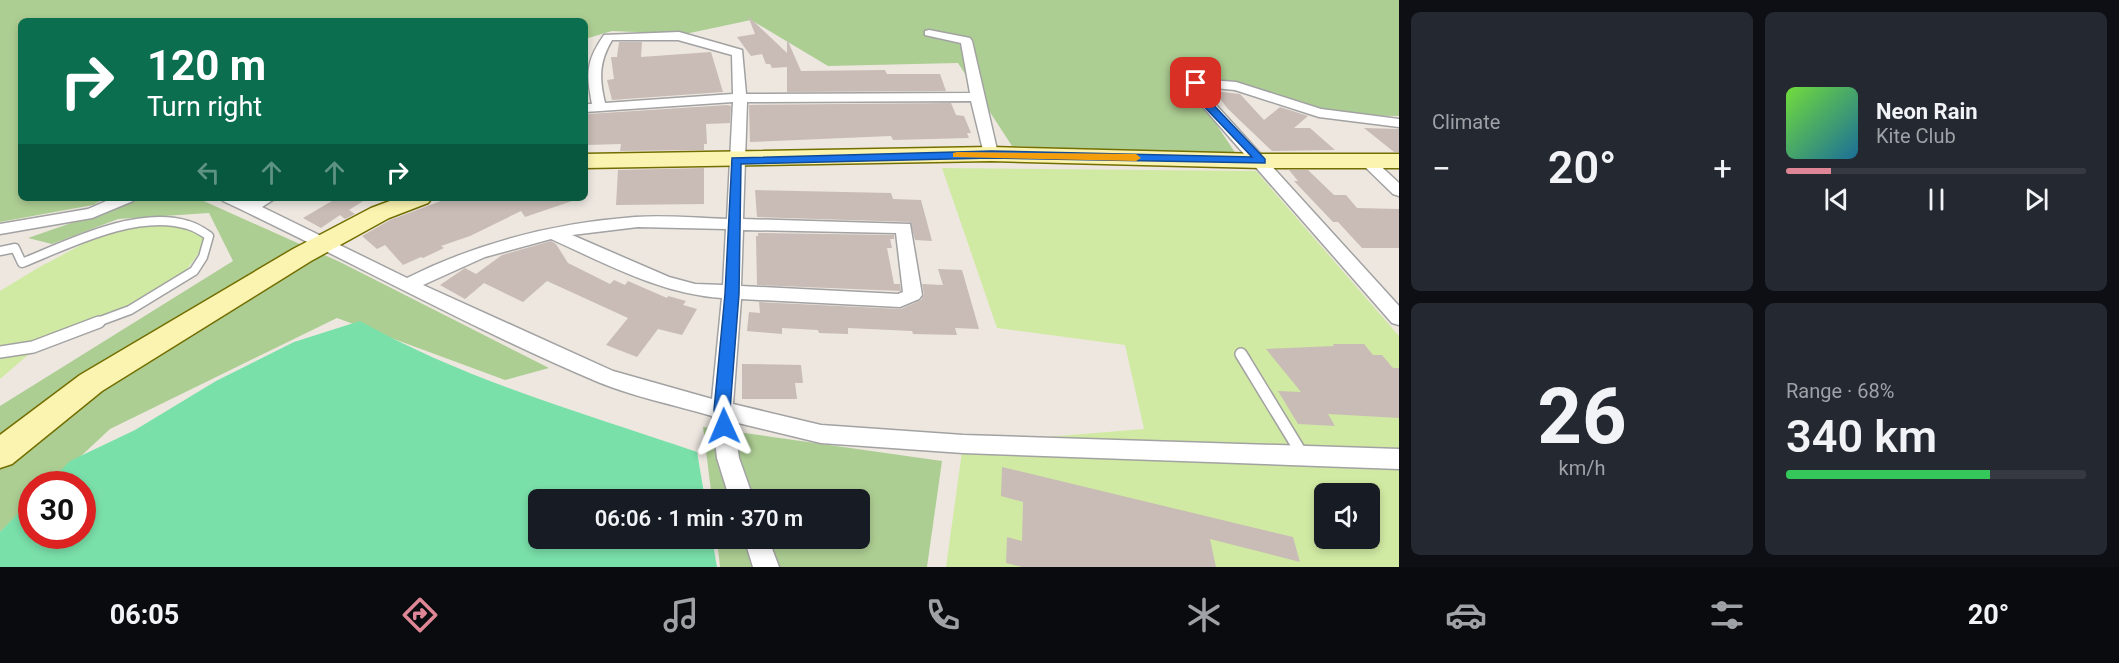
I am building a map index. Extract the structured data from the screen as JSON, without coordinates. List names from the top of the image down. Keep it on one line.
{"page":{"tile":["Climate",["26","km/h"],["Range · 68%","340 km"]],"turn":["120 m","Turn right"],"song":["Neon Rain","Kite Club"],"heat":["−","20°","+"],"limit":"30","trip":"06:06 · 1 min · 370 m","tabs":["06:05","20°"]}}
